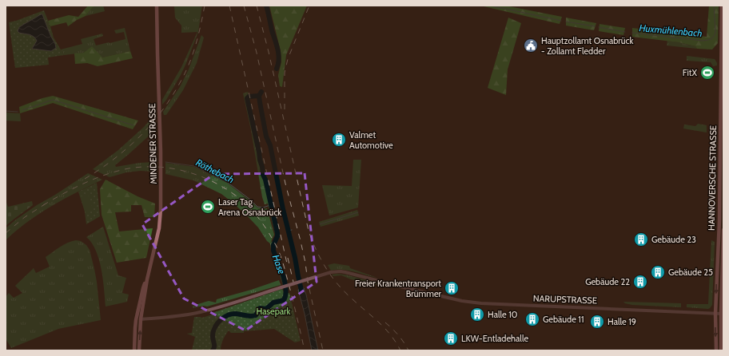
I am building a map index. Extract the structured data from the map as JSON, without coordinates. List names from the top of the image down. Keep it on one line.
{"streets":{"main road":["MINDENER STRASSE","HANNOVERSCHE STRASSE"],"street":["NARUPSTRASSE"]},"crossings":[["MINDENER STRASSE","NARUPSTRASSE"],["HANNOVERSCHE STRASSE","NARUPSTRASSE"]],"water":["Huxmühlenbach","Röthebach","Hase"],"parks":["Hasepark"],"places":{"public building":["Hauptzollamt Osnabrück - Zollamt Fledder"],"sports":["FitX","Laser Tag Arena Osnabrück"],"building":["Valmet Automotive","Gebäude 23","Gebäude 25","Gebäude 22","Freier Krankentransport Brümmer","Halle 10","Gebäude 11","Halle 19","LKW-Entladehalle"]}}
